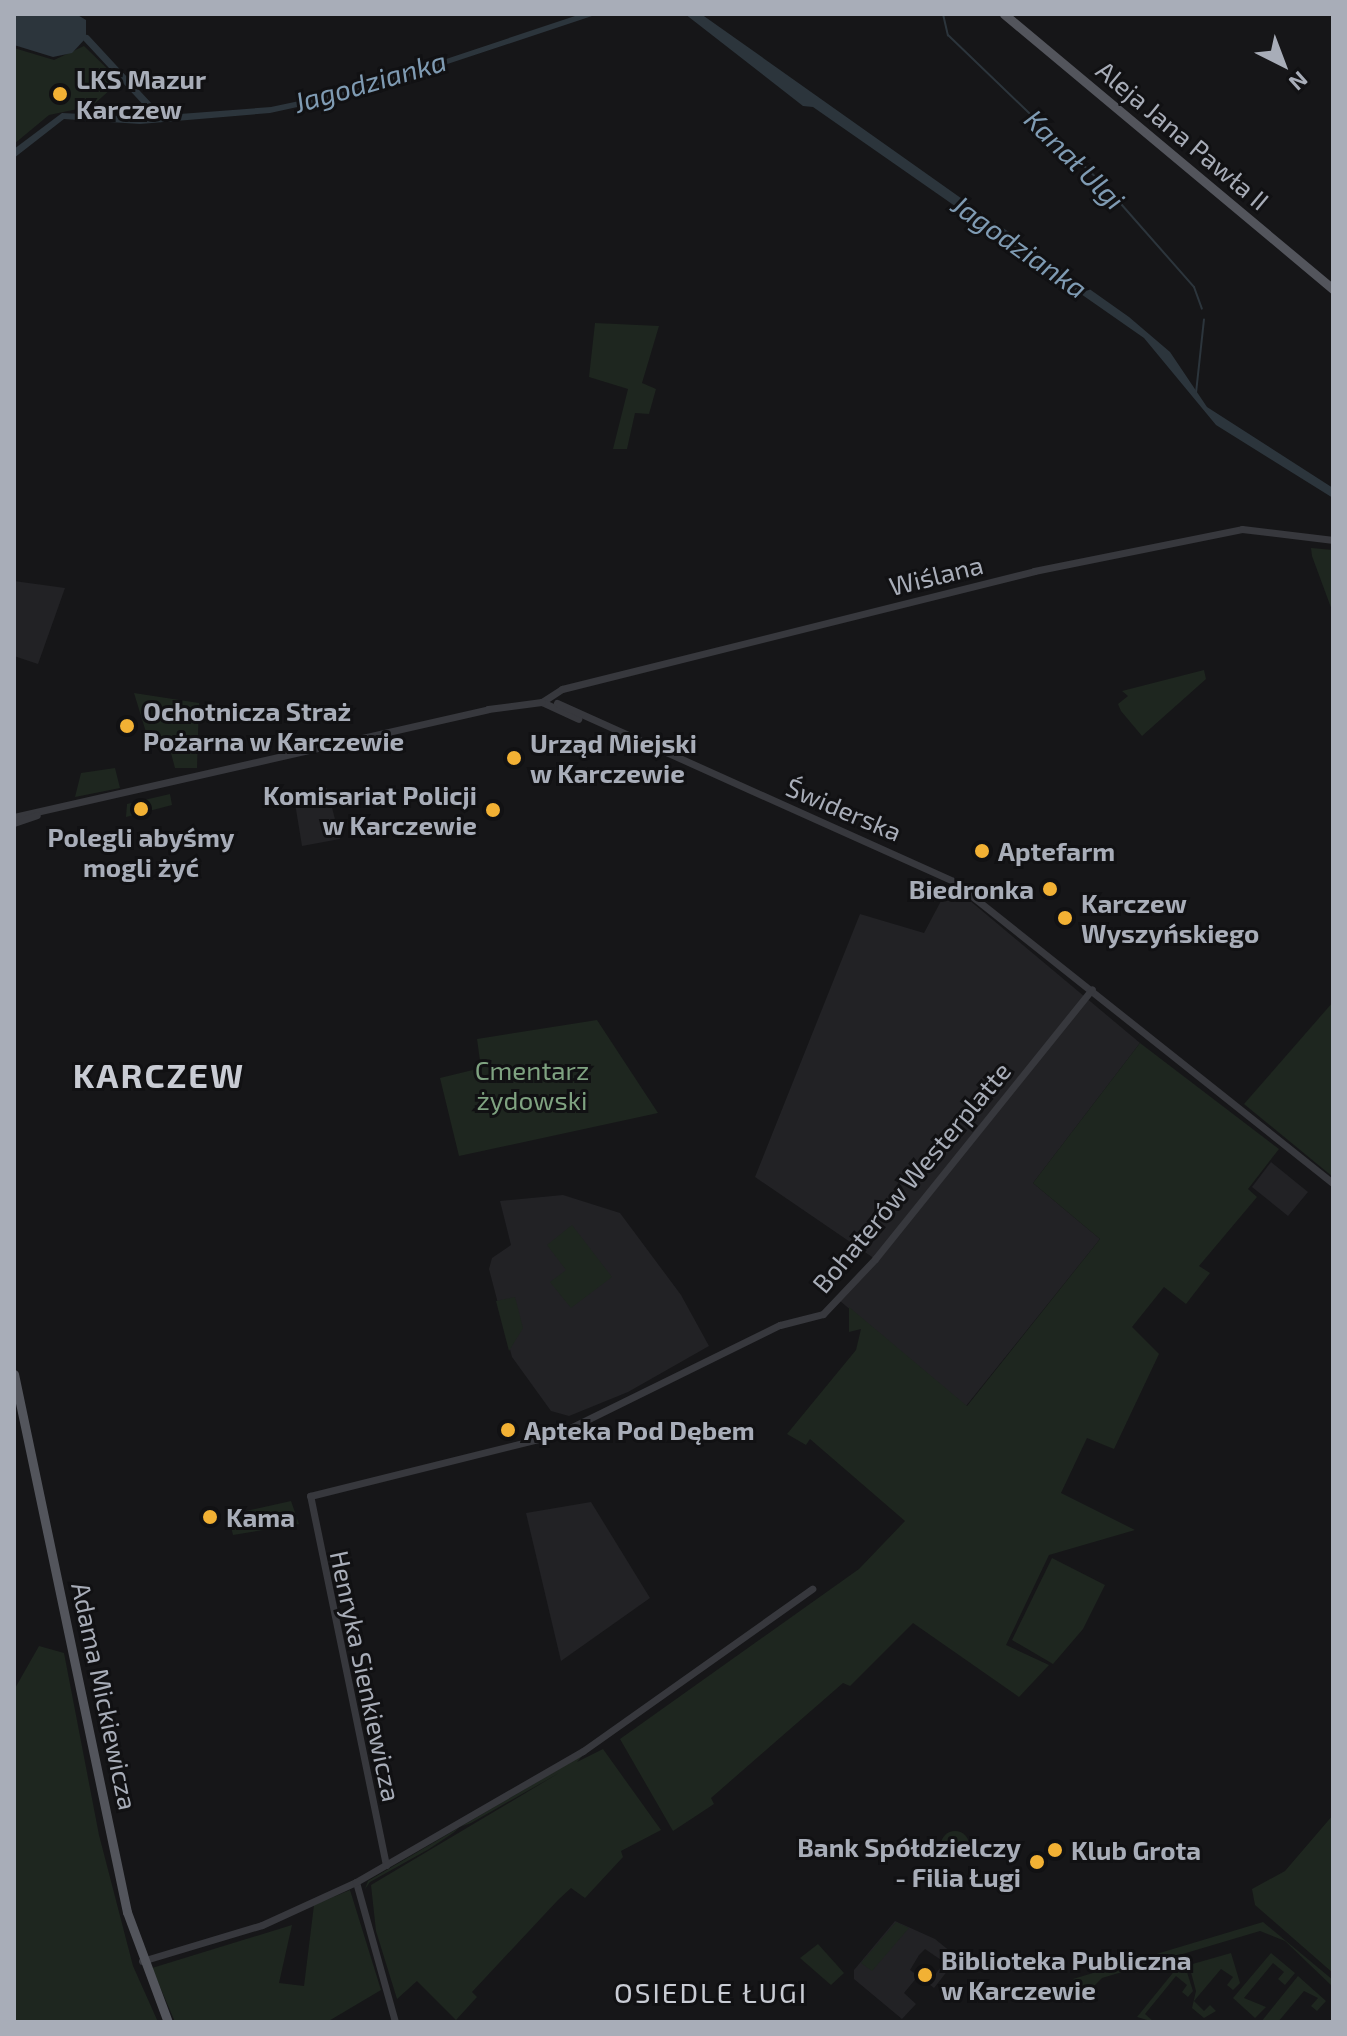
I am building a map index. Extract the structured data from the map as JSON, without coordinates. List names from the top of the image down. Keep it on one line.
{"streets":{"main road":["Aleja Jana Pawła II","Adama Mickiewicza"],"street":["Wiślana","Świderska","Bohaterów Westerplatte","Henryka Sienkiewicza"]},"crossings":[["Wiślana","Świderska"],["Świderska","Bohaterów Westerplatte"],["Bohaterów Westerplatte","Henryka Sienkiewicza"]],"districts":["KARCZEW","OSIEDLE ŁUGI"],"water":["Jagodzianka","Kanał Ulgi"],"parks":["Cmentarz żydowski"],"places":["LKS Mazur Karczew","Ochotnicza Straż Pożarna w Karczewie","Urząd Miejski w Karczewie","Polegli abyśmy mogli żyć","Komisariat Policji w Karczewie","Aptefarm","Biedronka","Karczew Wyszyńskiego","Apteka Pod Dębem","Kama","Klub Grota","Bank Spółdzielczy - Filia Ługi","Biblioteka Publiczna w Karczewie"],"north":"bottom right"}
